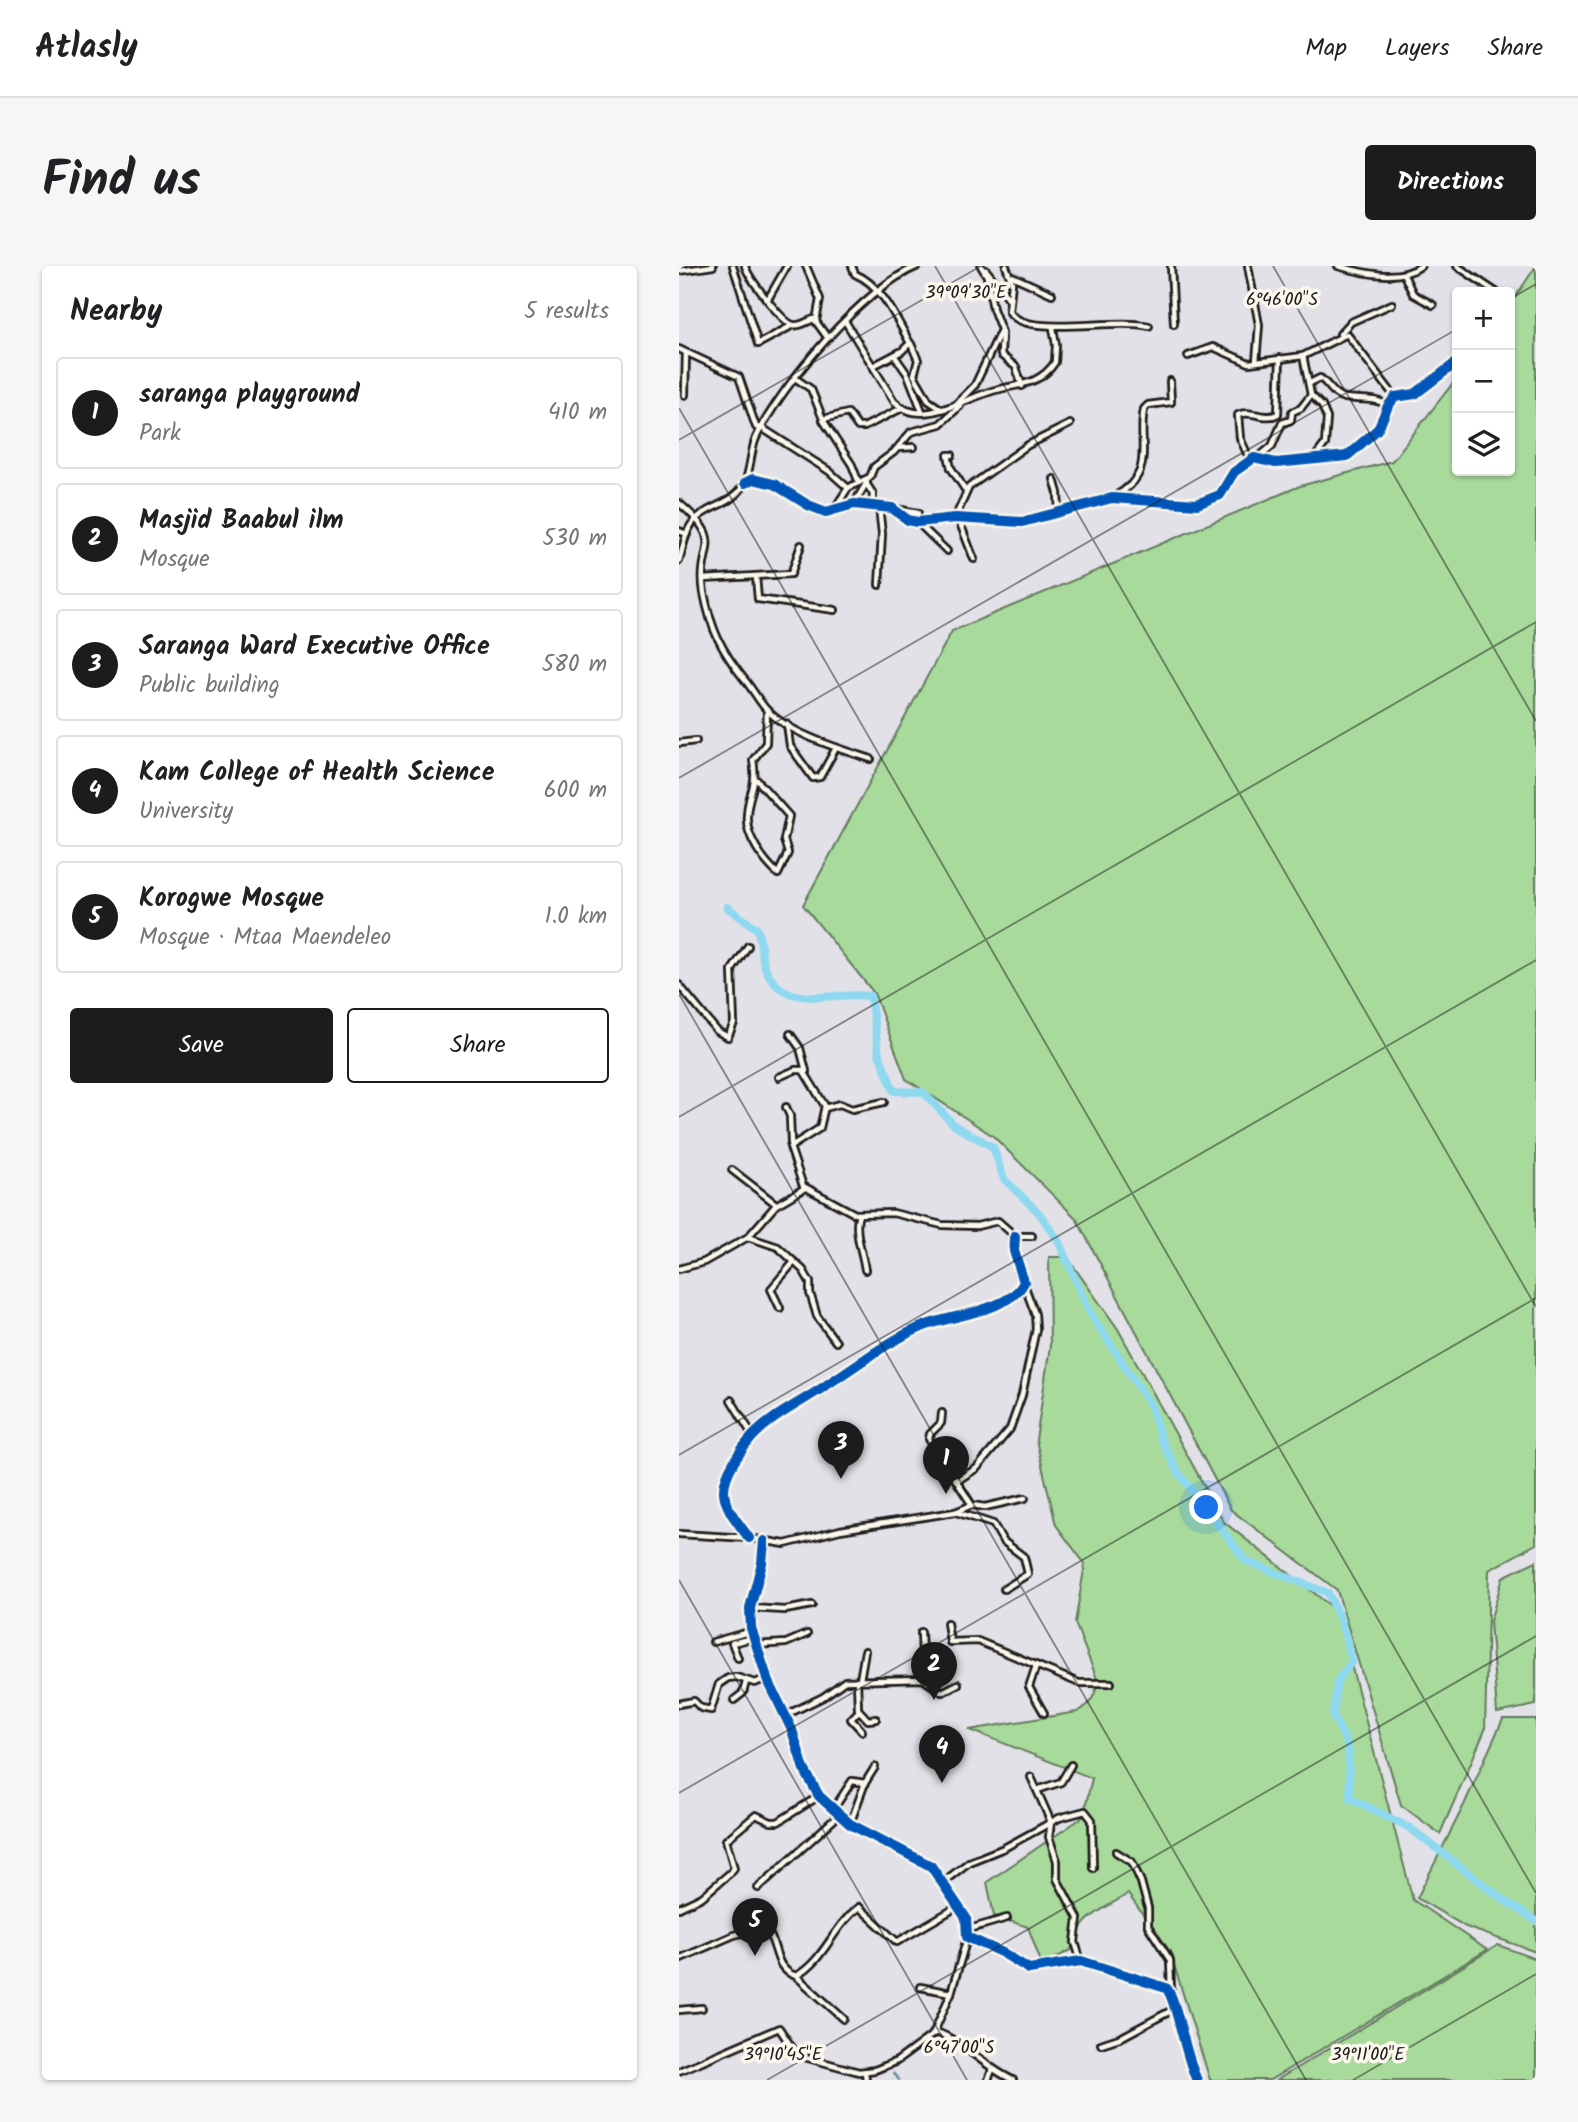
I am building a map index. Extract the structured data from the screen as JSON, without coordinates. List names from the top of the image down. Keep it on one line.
{"page":{"header":"Atlasly","nav":["Map","Layers","Share"],"title":"Find us","buttons":["Directions",["Save","Share"]],"heading":["Nearby","5 results"],"map_buttons":["+","−"],"list":[{"mark":"1","name":"saranga playground","note":"Park","value":"410 m"},{"mark":"2","name":"Masjid Baabul ilm","note":"Mosque","value":"530 m"},{"mark":"3","name":"Saranga Ward Executive Office","note":"Public building","value":"580 m"},{"mark":"4","name":"Kam College of Health Science","note":"University","value":"600 m"},{"mark":"5","name":"Korogwe Mosque","note":"Mosque · Mtaa Maendeleo","value":"1.0 km"}],"pins":["3","1","2","4","5"]},"coordinates":["39°09'30\"E","6°46'00\"S","6°47'00\"S","39°10'45\"E","39°11'00\"E"]}
